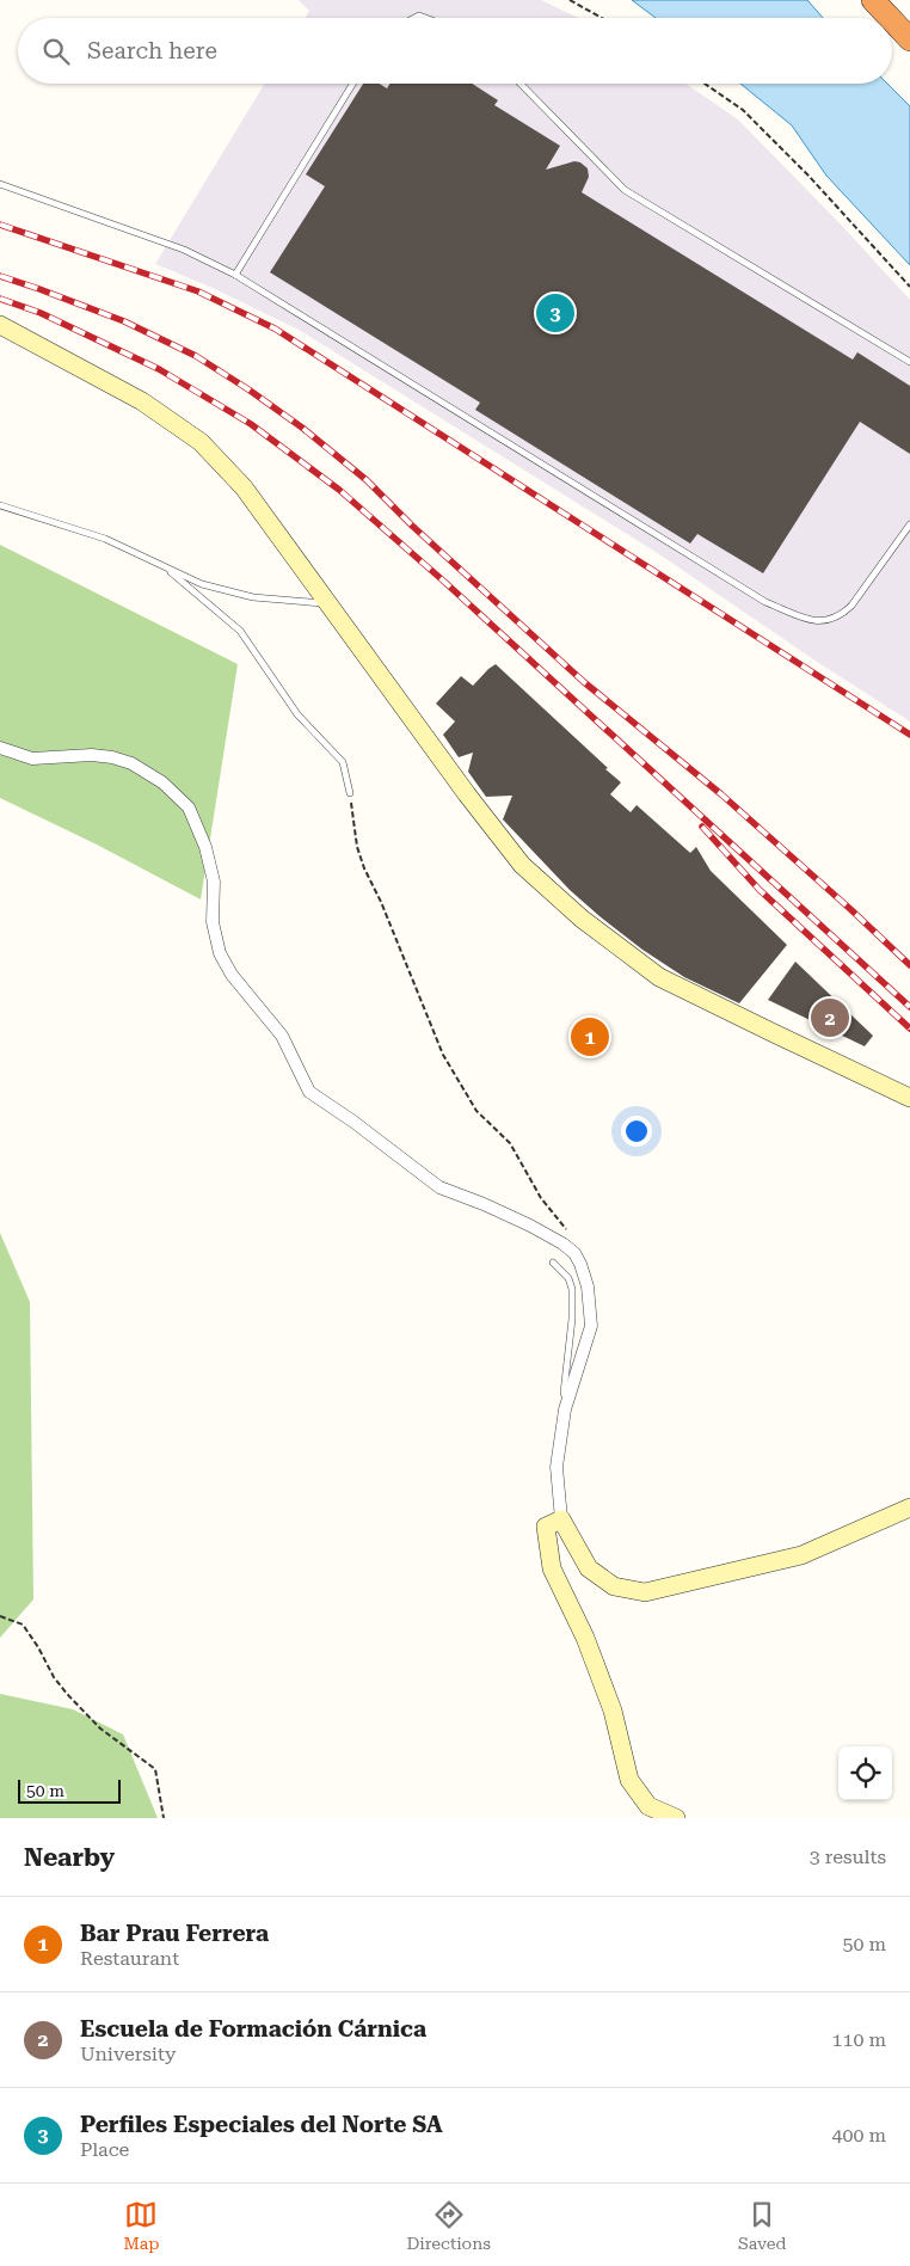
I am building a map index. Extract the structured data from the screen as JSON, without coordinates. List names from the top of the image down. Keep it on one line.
{"scale_bar":"50 m","page":{"search":"Search here","pins":["3","2","1"],"scale":"50 m","heading":["Nearby","3 results"],"list":[{"mark":"1","name":"Bar Prau Ferrera","note":"Restaurant","value":"50 m"},{"mark":"2","name":"Escuela de Formación Cárnica","note":"University","value":"110 m"},{"mark":"3","name":"Perfiles Especiales del Norte SA","note":"Place","value":"400 m"}],"nav":["Map","Directions","Saved"]}}
